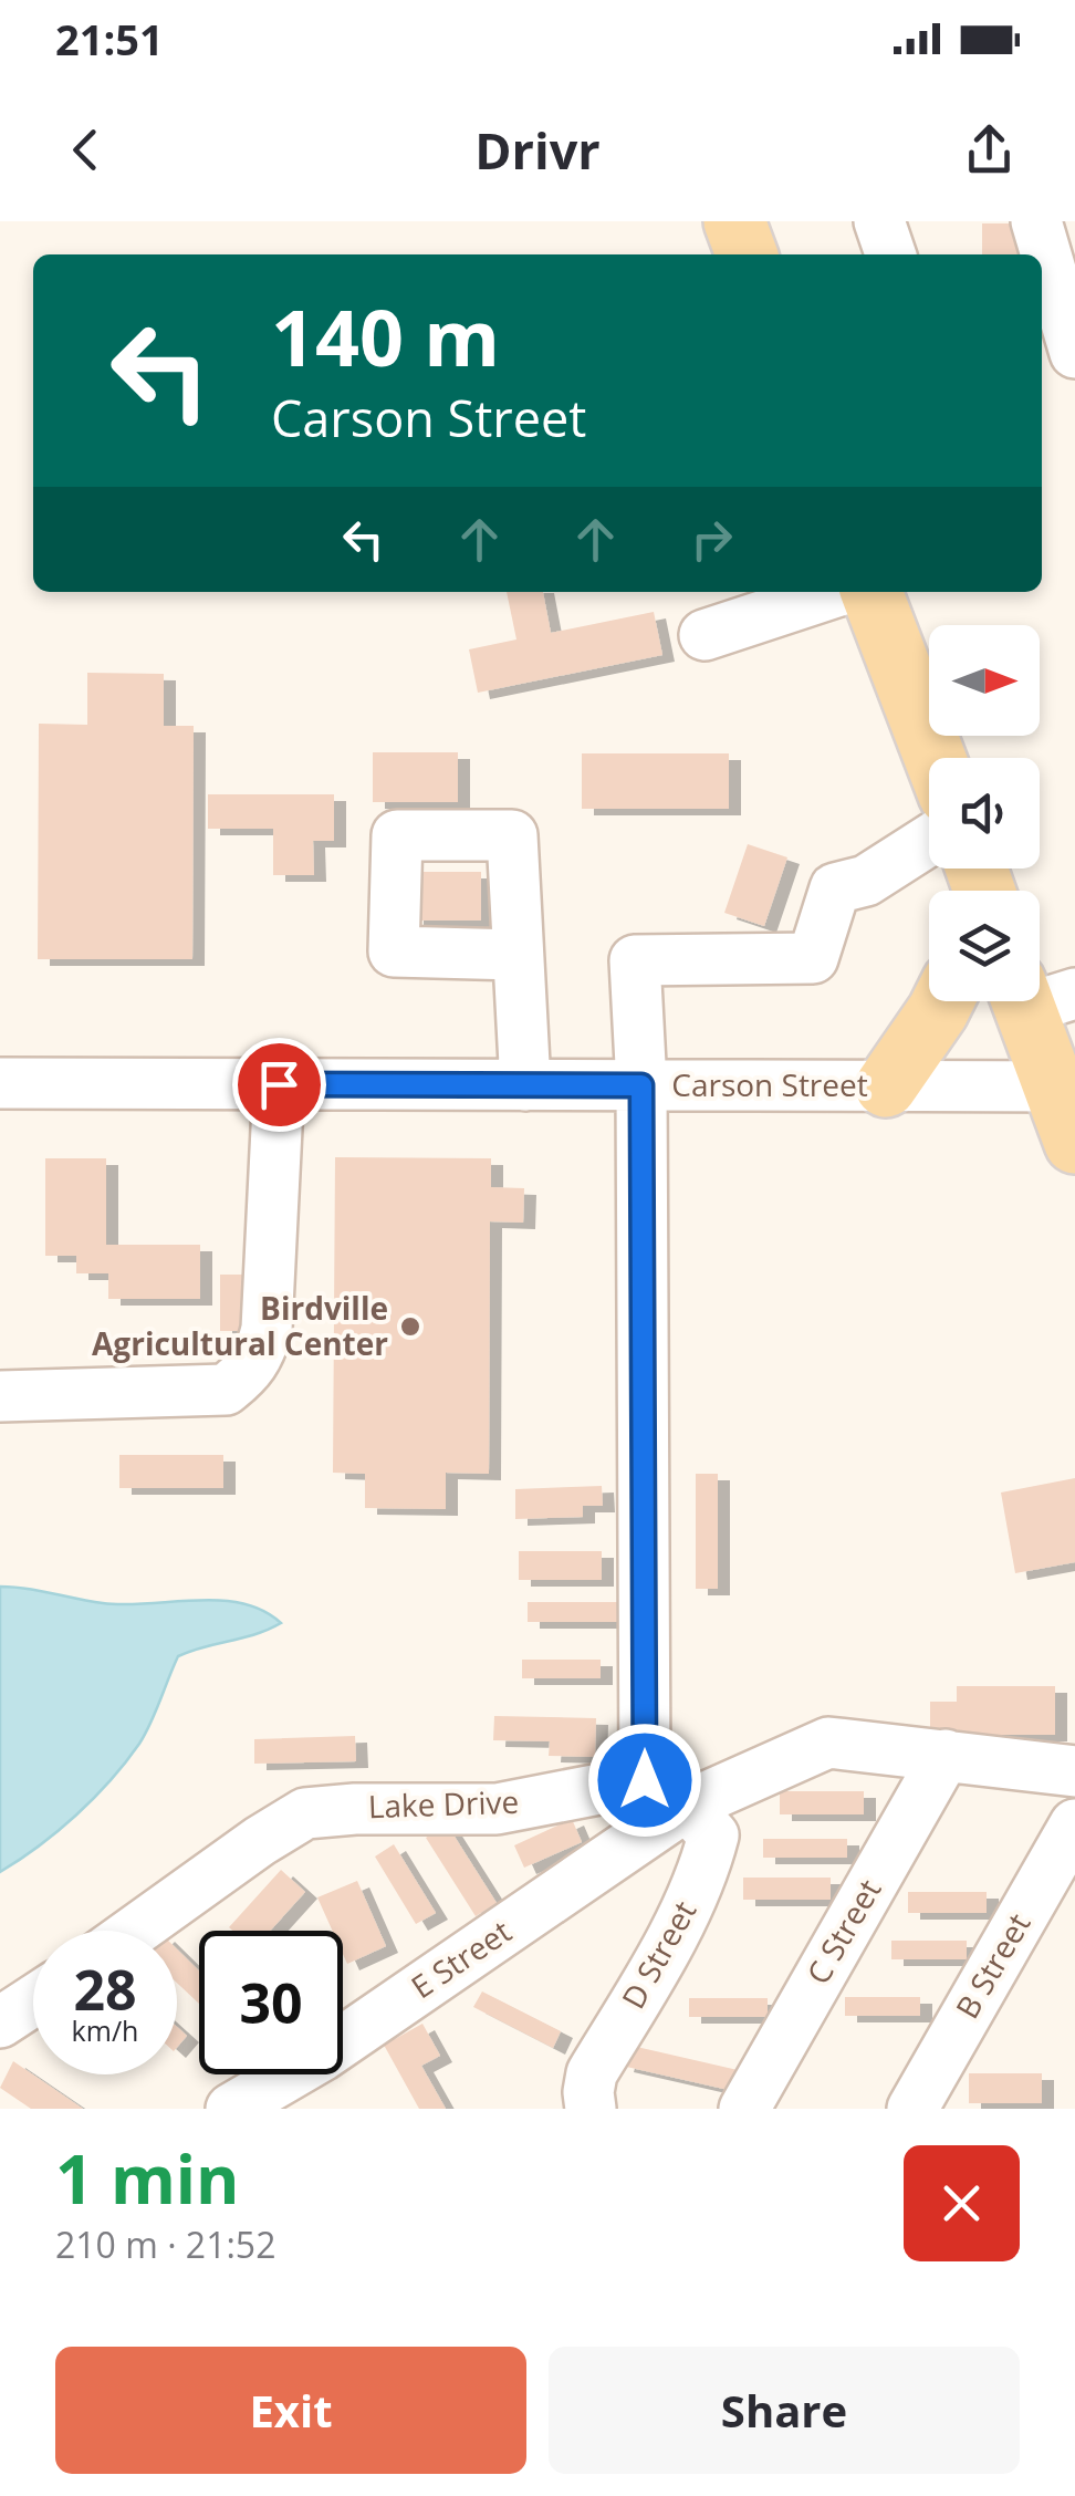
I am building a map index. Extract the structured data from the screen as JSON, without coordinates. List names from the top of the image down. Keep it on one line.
{"streets":{"street":["Carson Street","Lake Drive","C Street","D Street","E Street","B Street"]},"crossings":[["D Street","E Street"]],"places":["Birdville Agricultural Center"],"north":"right","page":{"status":"21:51","header":"Drivr","turn":["140 m","Carson Street"],"speed":"28 km/h","limit":"30","heading":["1 min","210 m · 21:52"],"buttons":["Exit","Share"]}}
